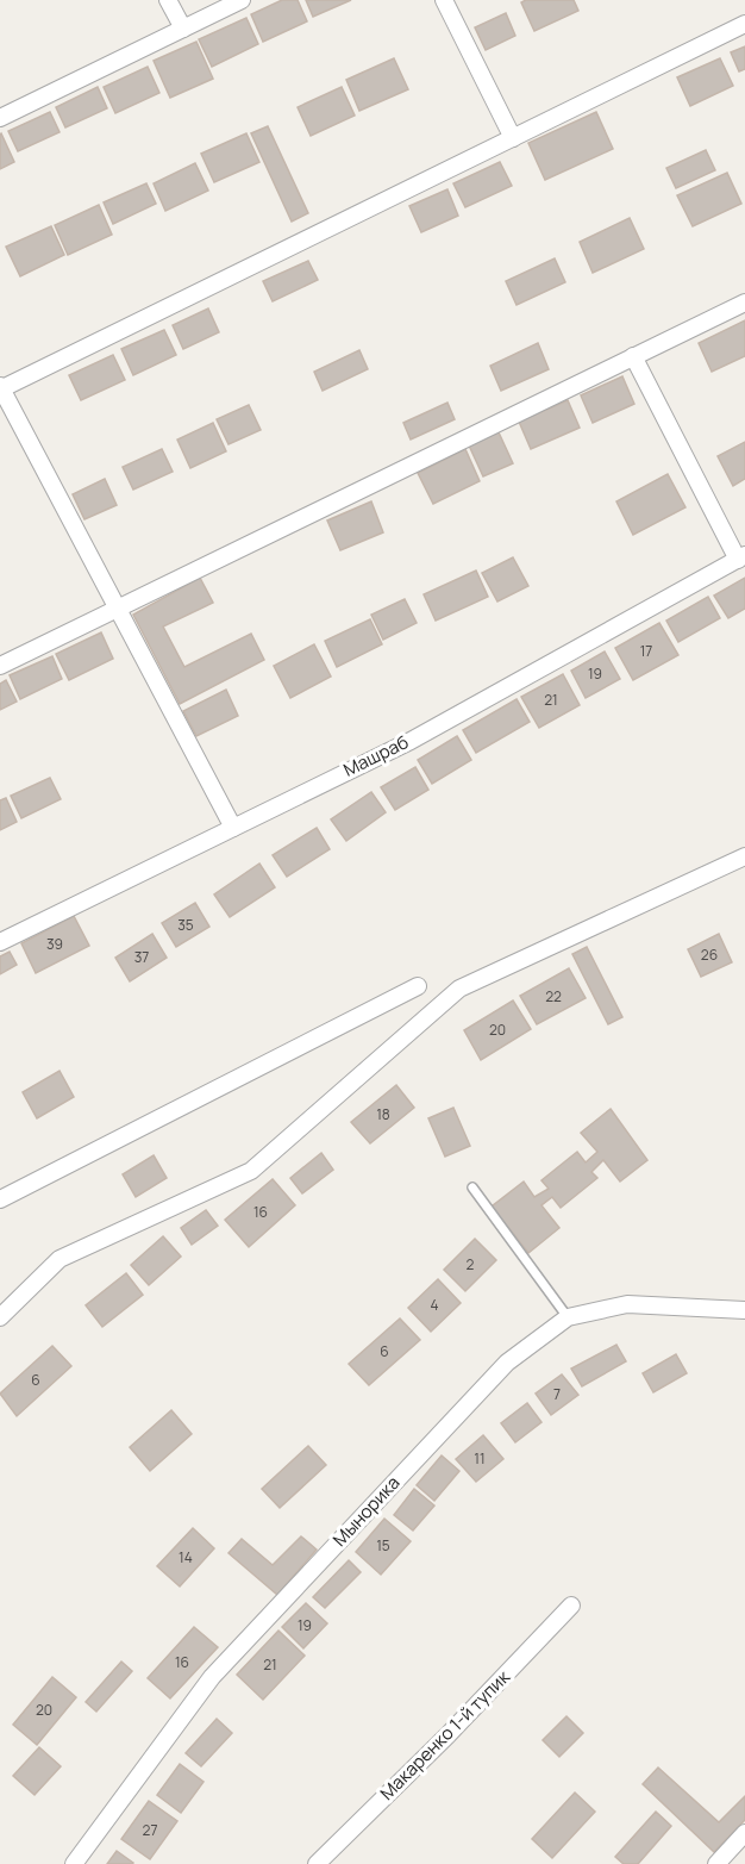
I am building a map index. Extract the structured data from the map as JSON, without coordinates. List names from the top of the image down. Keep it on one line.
{"streets":{"street":["Машраб","Мынорика","Макаренко 1-й тупик"]},"house_numbers":["17","19","21","35","39","26","37","22","20","18","16","2","4","6","6","7","11","15","14","19","16","21","20","27"]}
